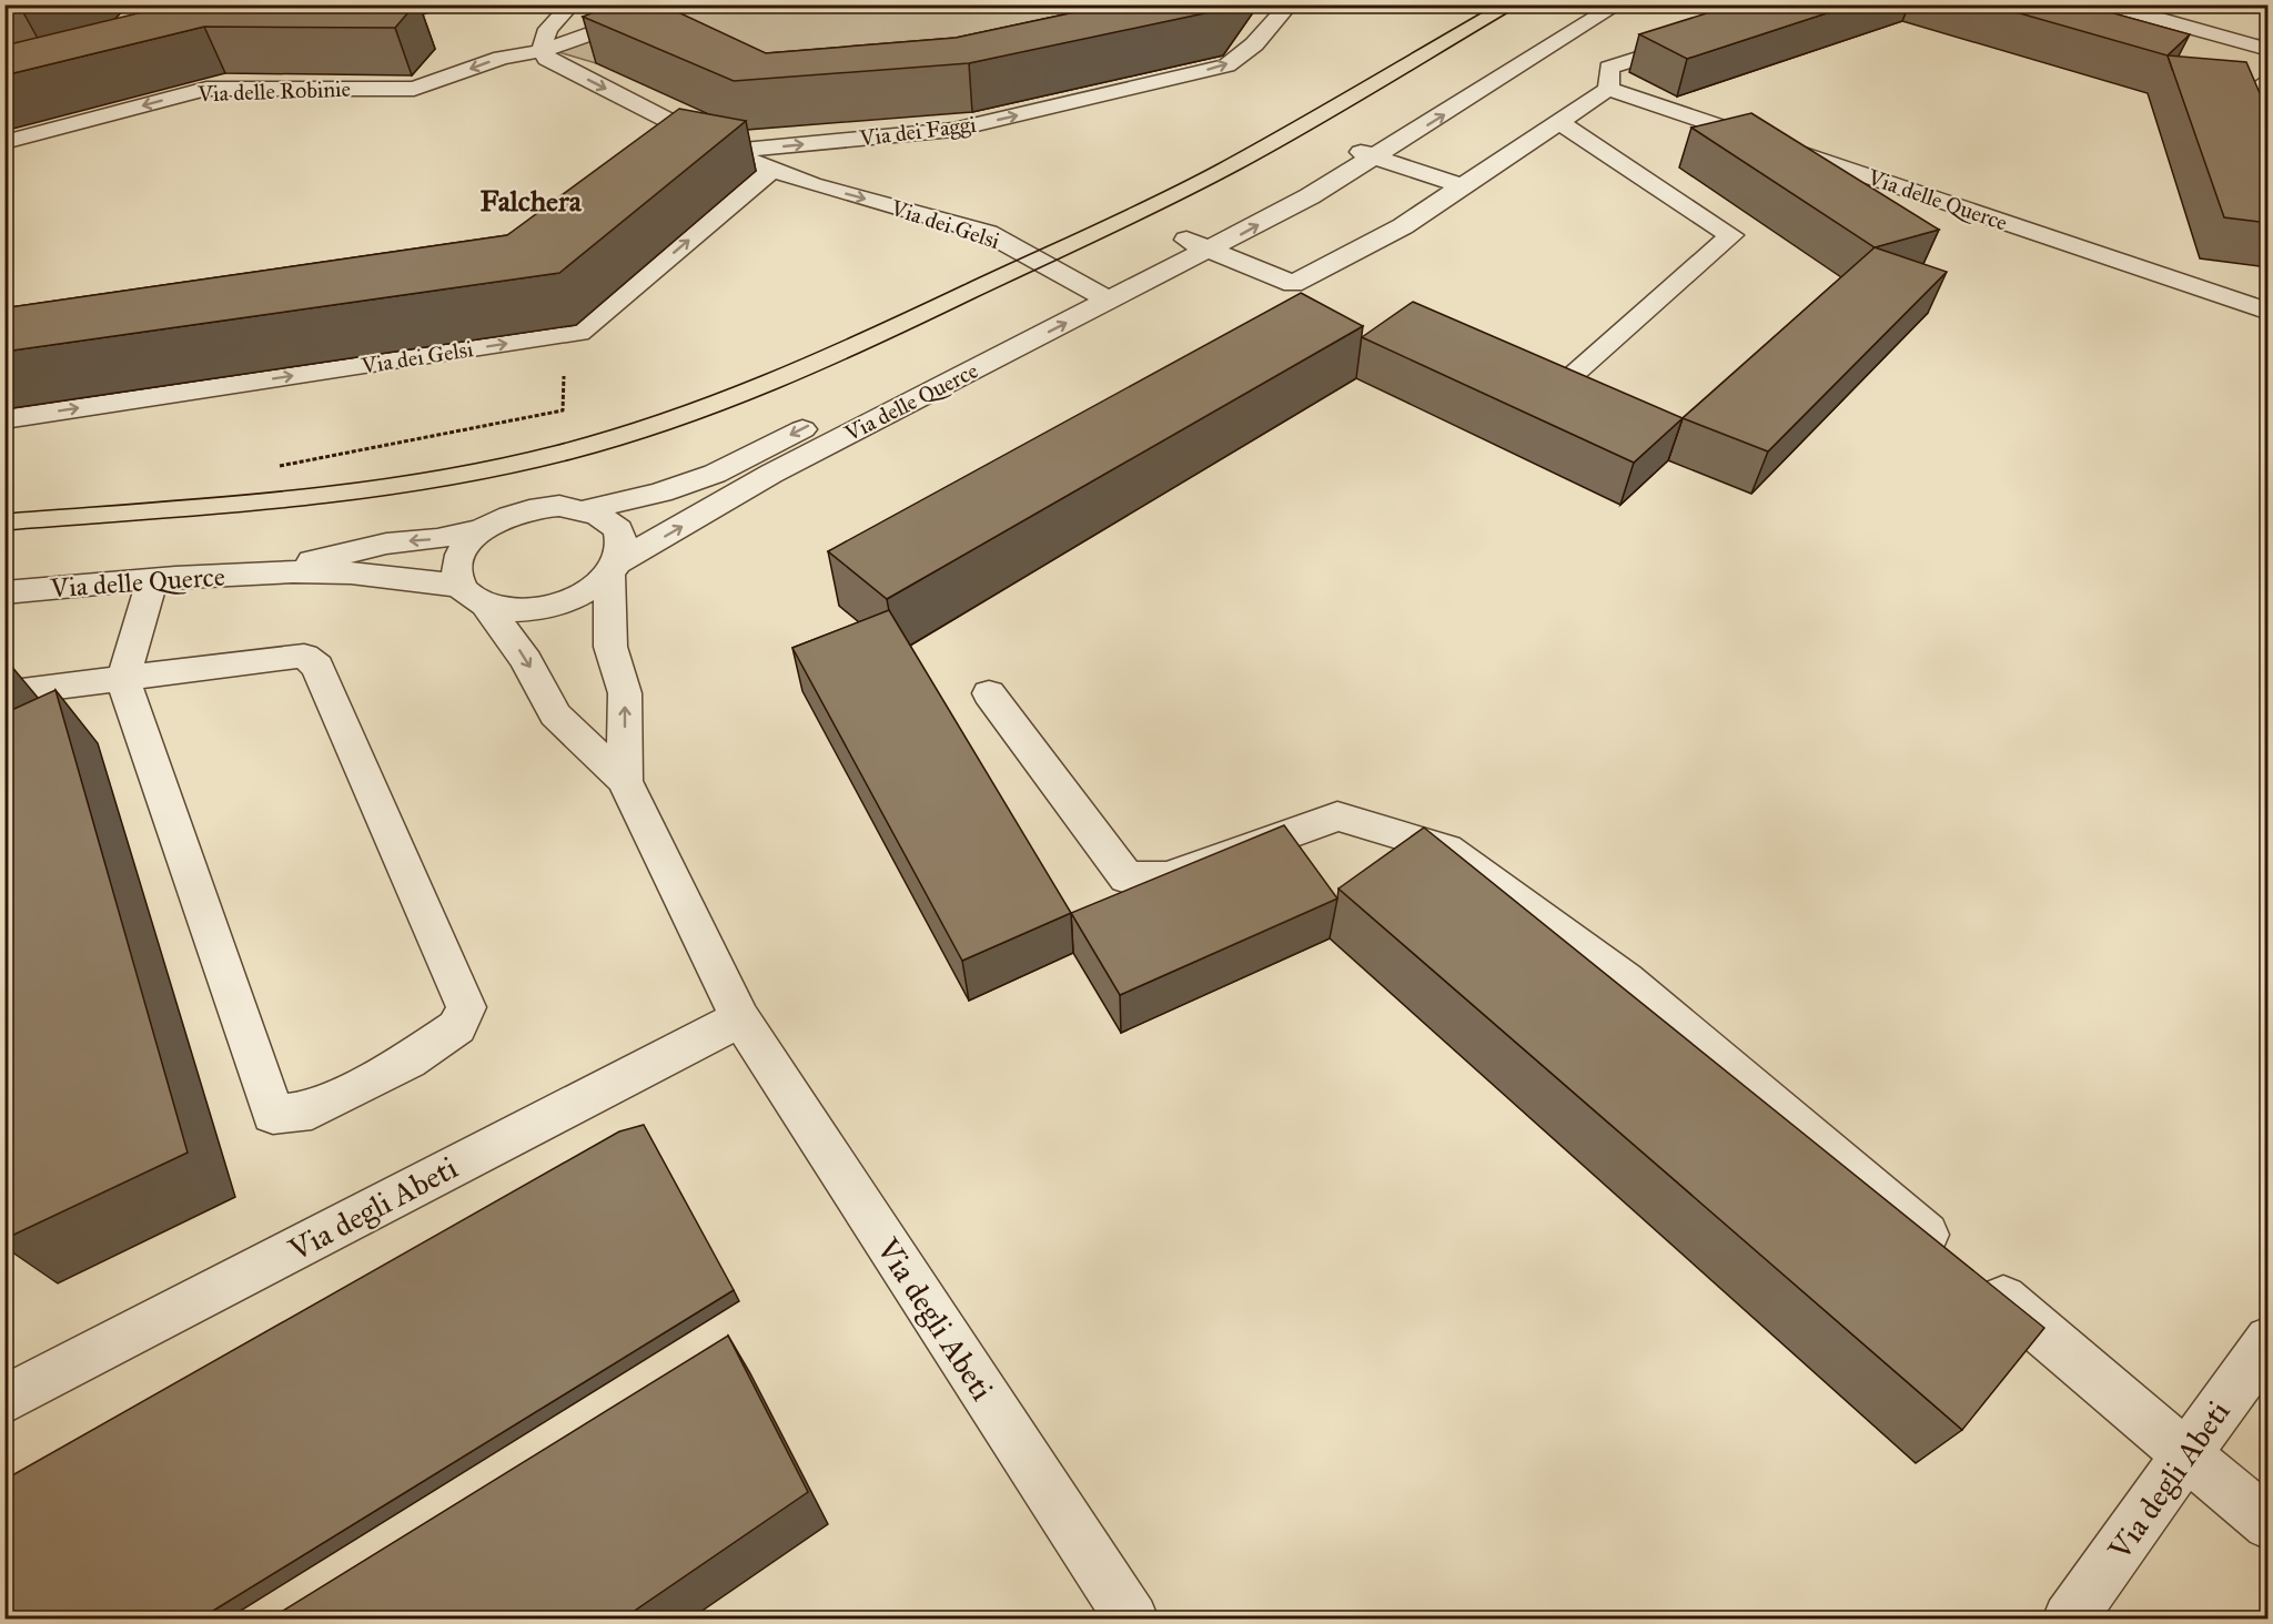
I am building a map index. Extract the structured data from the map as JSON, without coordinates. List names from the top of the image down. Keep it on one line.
{"streets":{"street":["Via delle Robinie","Via dei Faggi","Via delle Querce","Via dei Gelsi","Via degli Abeti"]},"crossings":[["Via dei Faggi","Via dei Gelsi"],["Via delle Querce","Via dei Gelsi"],["Via delle Querce","Via degli Abeti"]],"one_way":["Via delle Robinie"],"districts":["Falchera"]}
